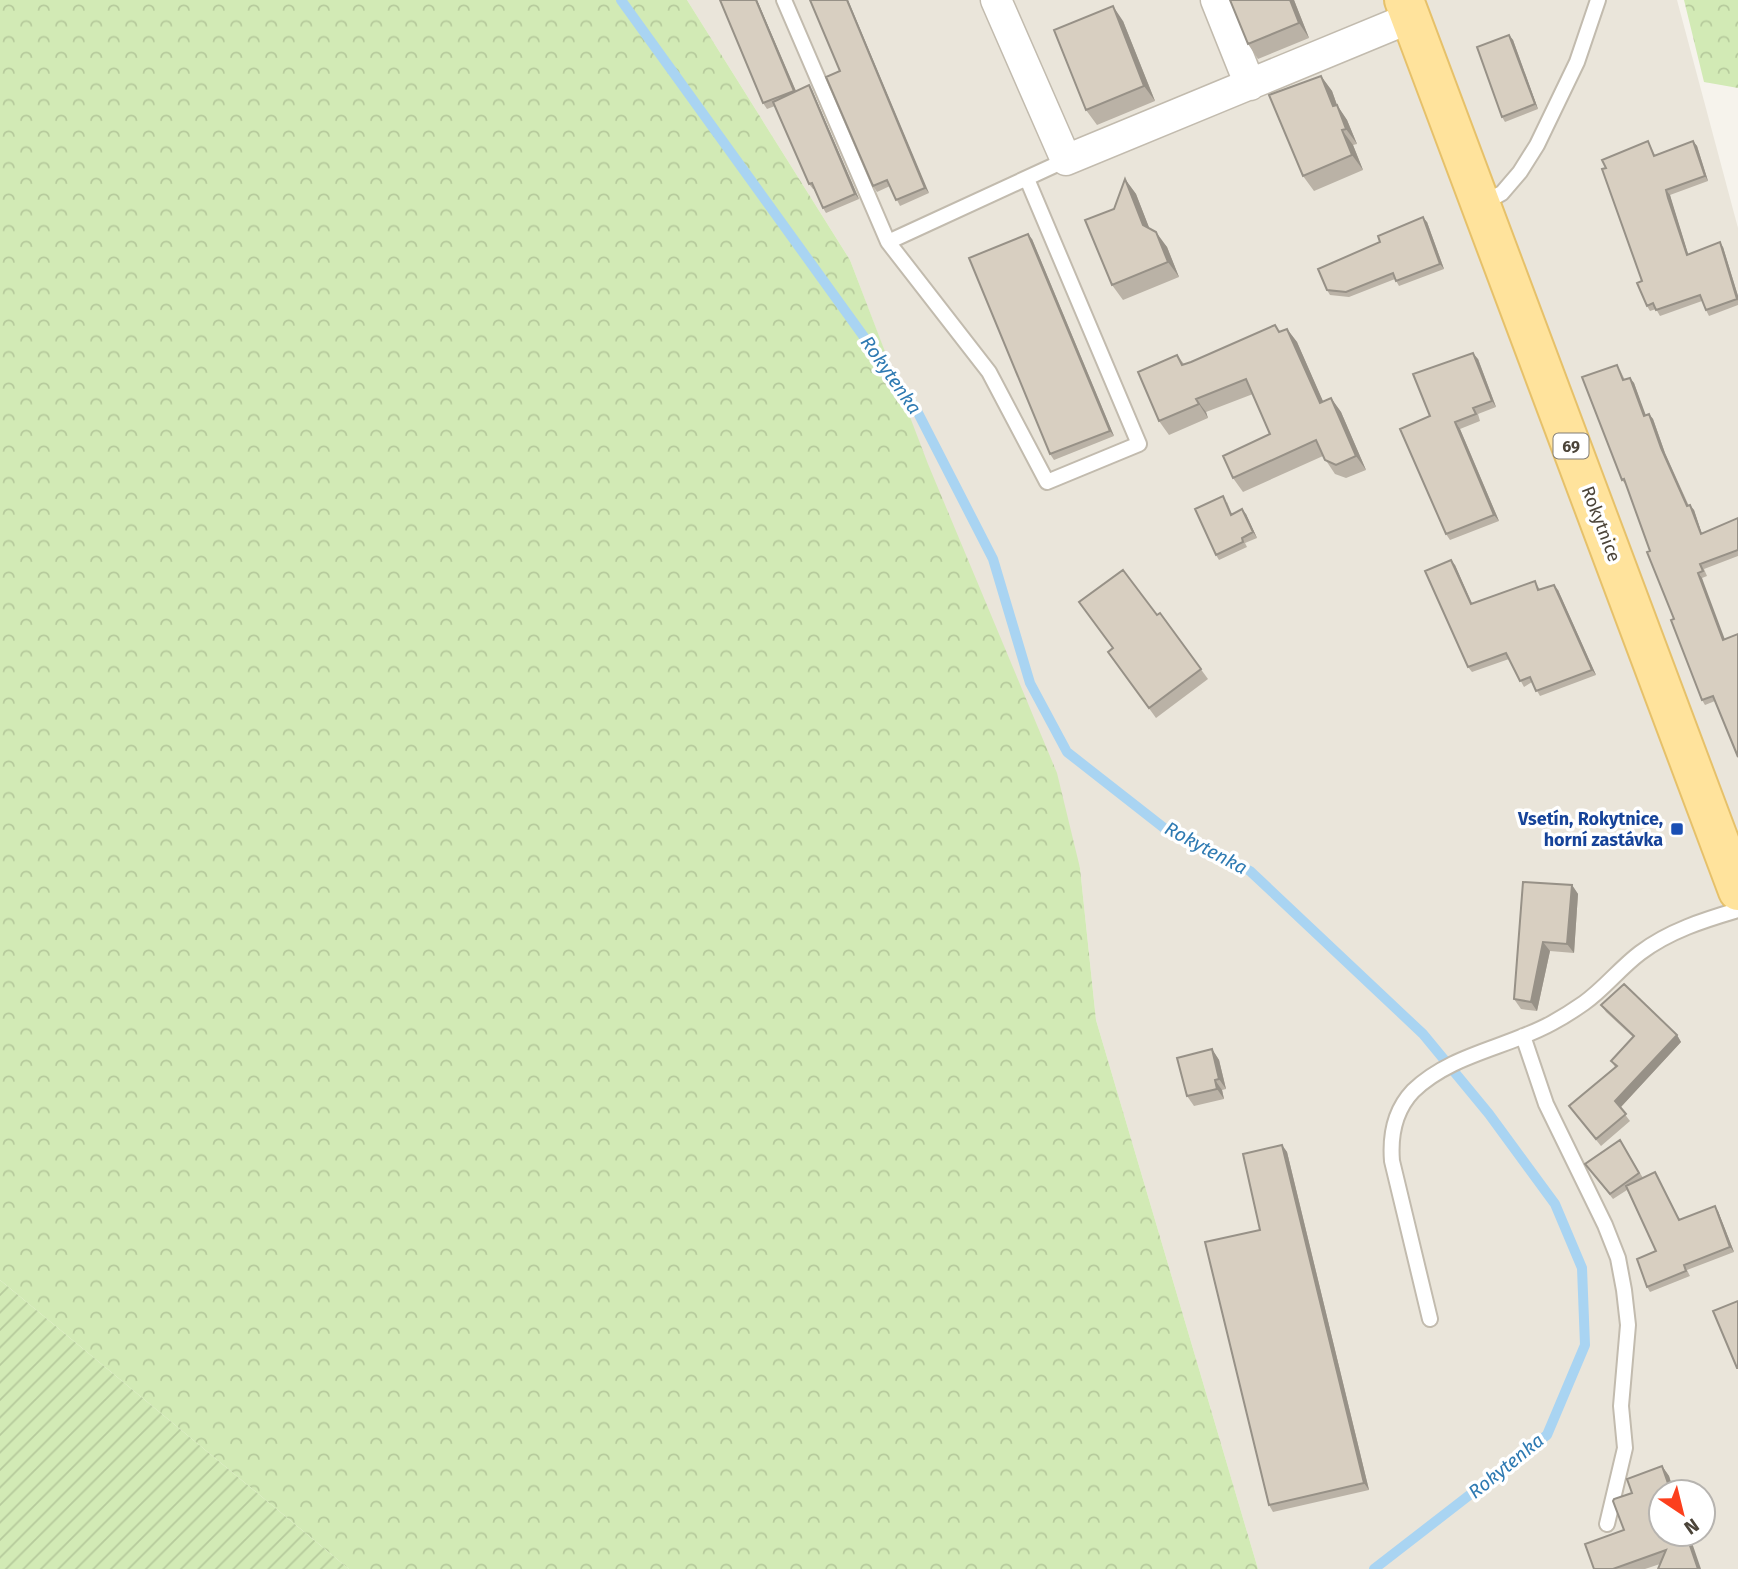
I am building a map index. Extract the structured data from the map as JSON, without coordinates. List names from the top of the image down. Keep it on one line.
{"streets":{"main road":["69","Rokytnice"]},"water":["Rokytenka"],"places":{"transit":["Vsetín, Rokytnice, horní zastávka"]},"north":"bottom right"}
